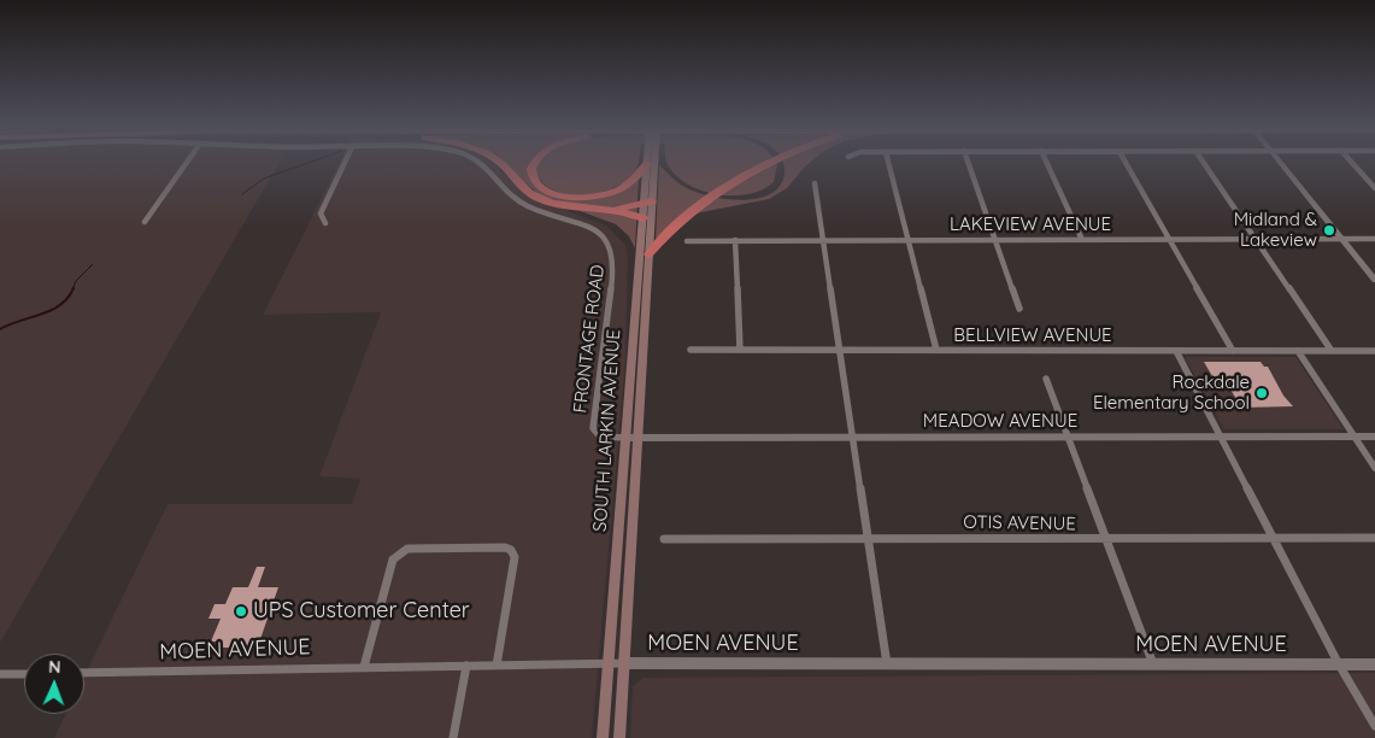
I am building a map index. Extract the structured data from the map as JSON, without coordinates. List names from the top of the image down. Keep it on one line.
{"streets":{"main road":["SOUTH LARKIN AVENUE"],"street":["LAKEVIEW AVENUE","BELLVIEW AVENUE","FRONTAGE ROAD","MEADOW AVENUE","OTIS AVENUE","MOEN AVENUE"]},"crossings":[["FRONTAGE ROAD","MEADOW AVENUE"],["FRONTAGE ROAD","SOUTH LARKIN AVENUE"],["MEADOW AVENUE","SOUTH LARKIN AVENUE"],["SOUTH LARKIN AVENUE","MOEN AVENUE"]],"places":["Midland & Lakeview","Rockdale Elementary School","UPS Customer Center"],"north":"top"}
